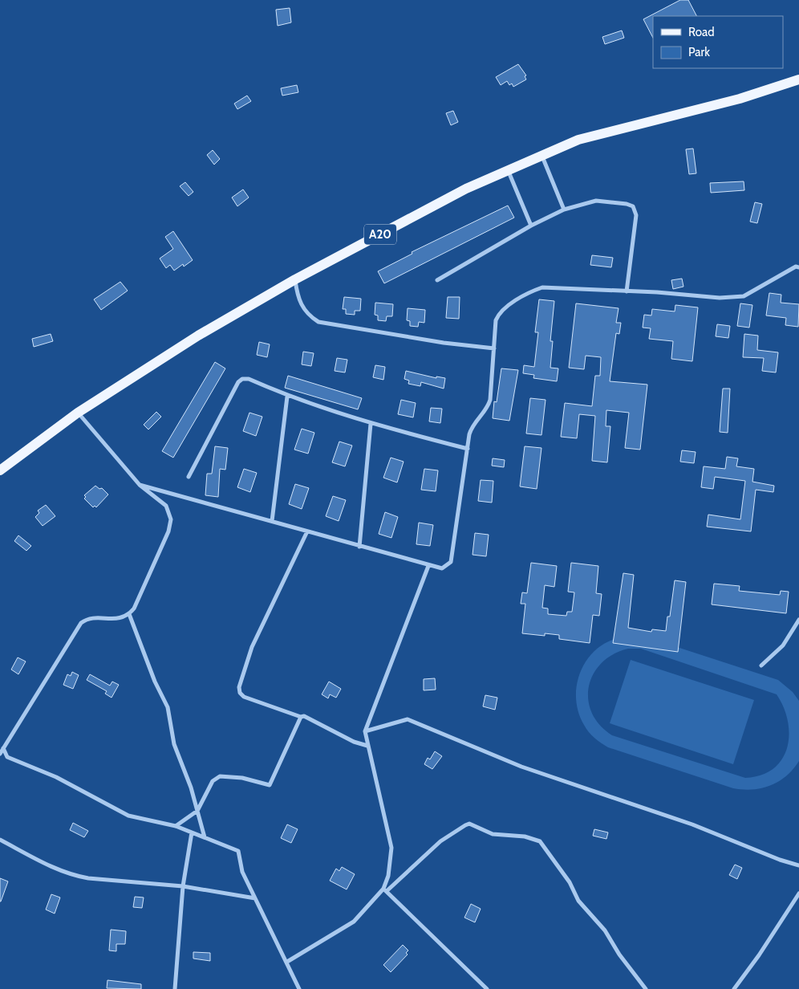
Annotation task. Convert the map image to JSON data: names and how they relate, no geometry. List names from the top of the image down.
{
  "streets": {
    "main road": ["A20"]
  },
  "legend": ["Road", "Park"]
}
